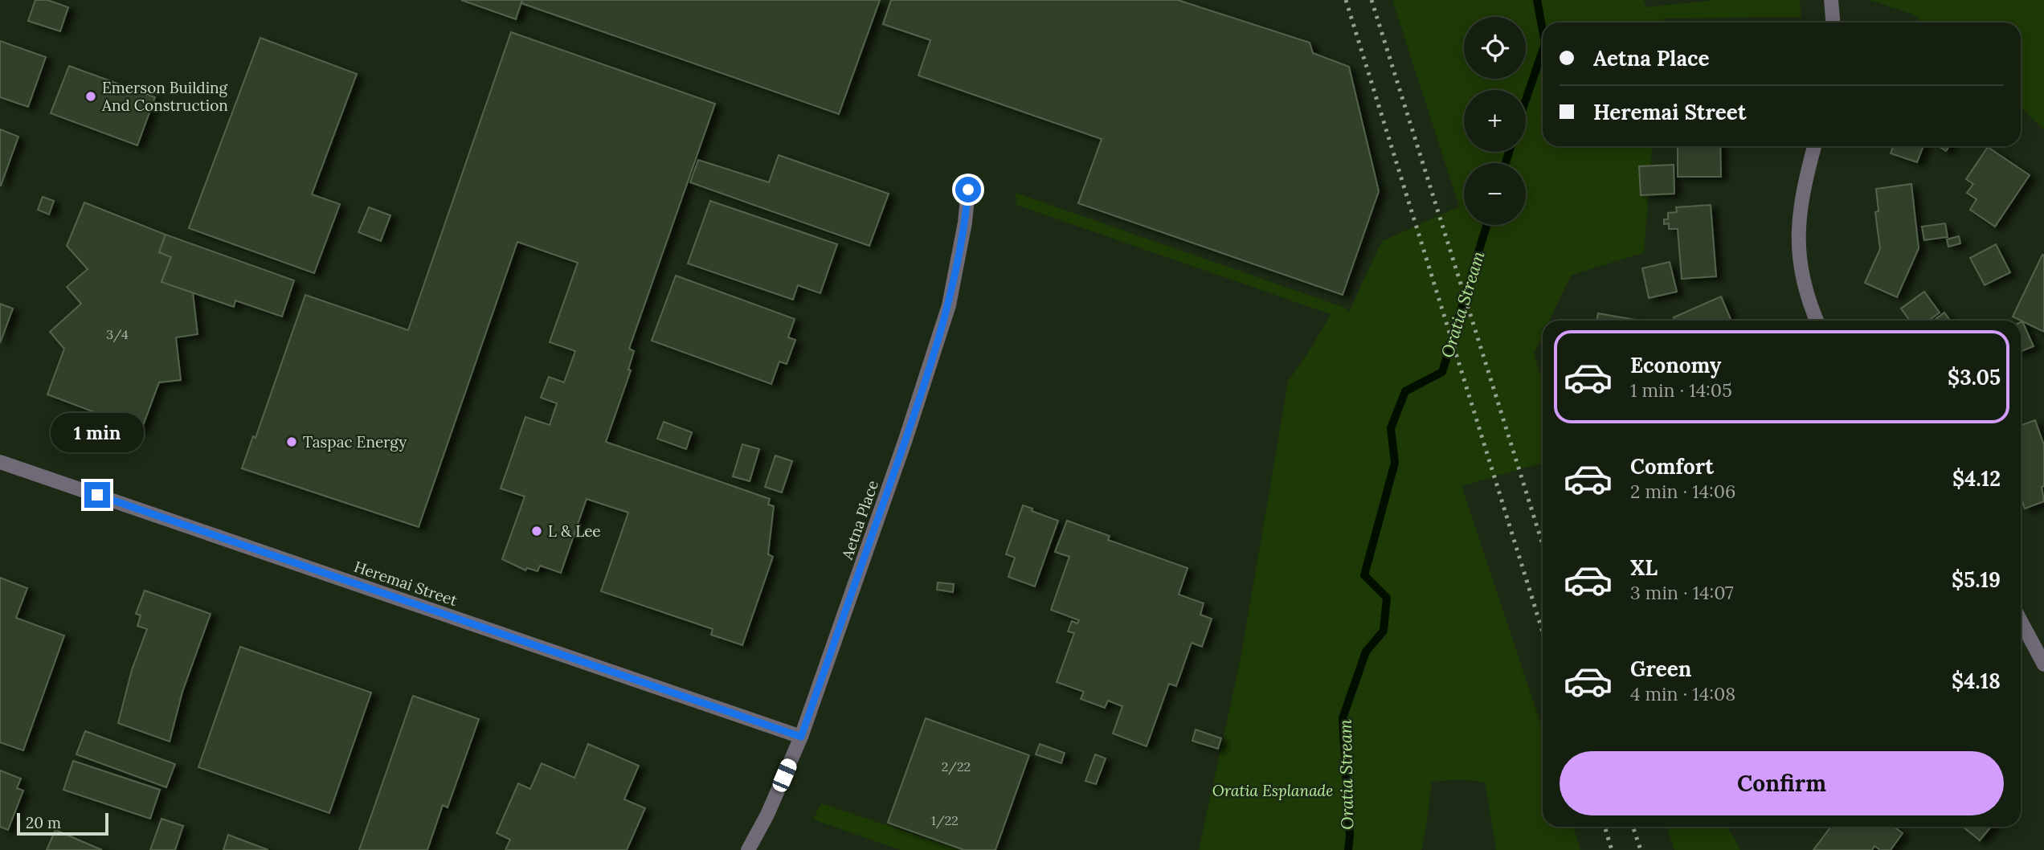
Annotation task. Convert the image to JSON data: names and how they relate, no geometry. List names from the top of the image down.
{
  "streets": {
    "street": ["Aetna Place", "Heremai Street"]
  },
  "crossings": [
    ["Aetna Place", "Heremai Street"]
  ],
  "water": ["Oratia Stream"],
  "parks": ["Oratia Esplanade"],
  "places": ["Emerson Building And Construction", "Taspac Energy", "L & Lee"],
  "house_numbers": ["3/4", "2/22", "1/22"],
  "scale_bar": "20 m",
  "page": {
    "map_buttons": ["+", "−"],
    "banner": ["Aetna Place", "Heremai Street"],
    "list": [
      {
        "name": "Economy",
        "note": "1 min · 14:05",
        "value": "$3.05"
      },
      {
        "name": "Comfort",
        "note": "2 min · 14:06",
        "value": "$4.12"
      },
      {
        "name": "XL",
        "note": "3 min · 14:07",
        "value": "$5.19"
      },
      {
        "name": "Green",
        "note": "4 min · 14:08",
        "value": "$4.18"
      }
    ],
    "bubble": "1 min",
    "buttons": "Confirm",
    "scale": "20 m"
  }
}
